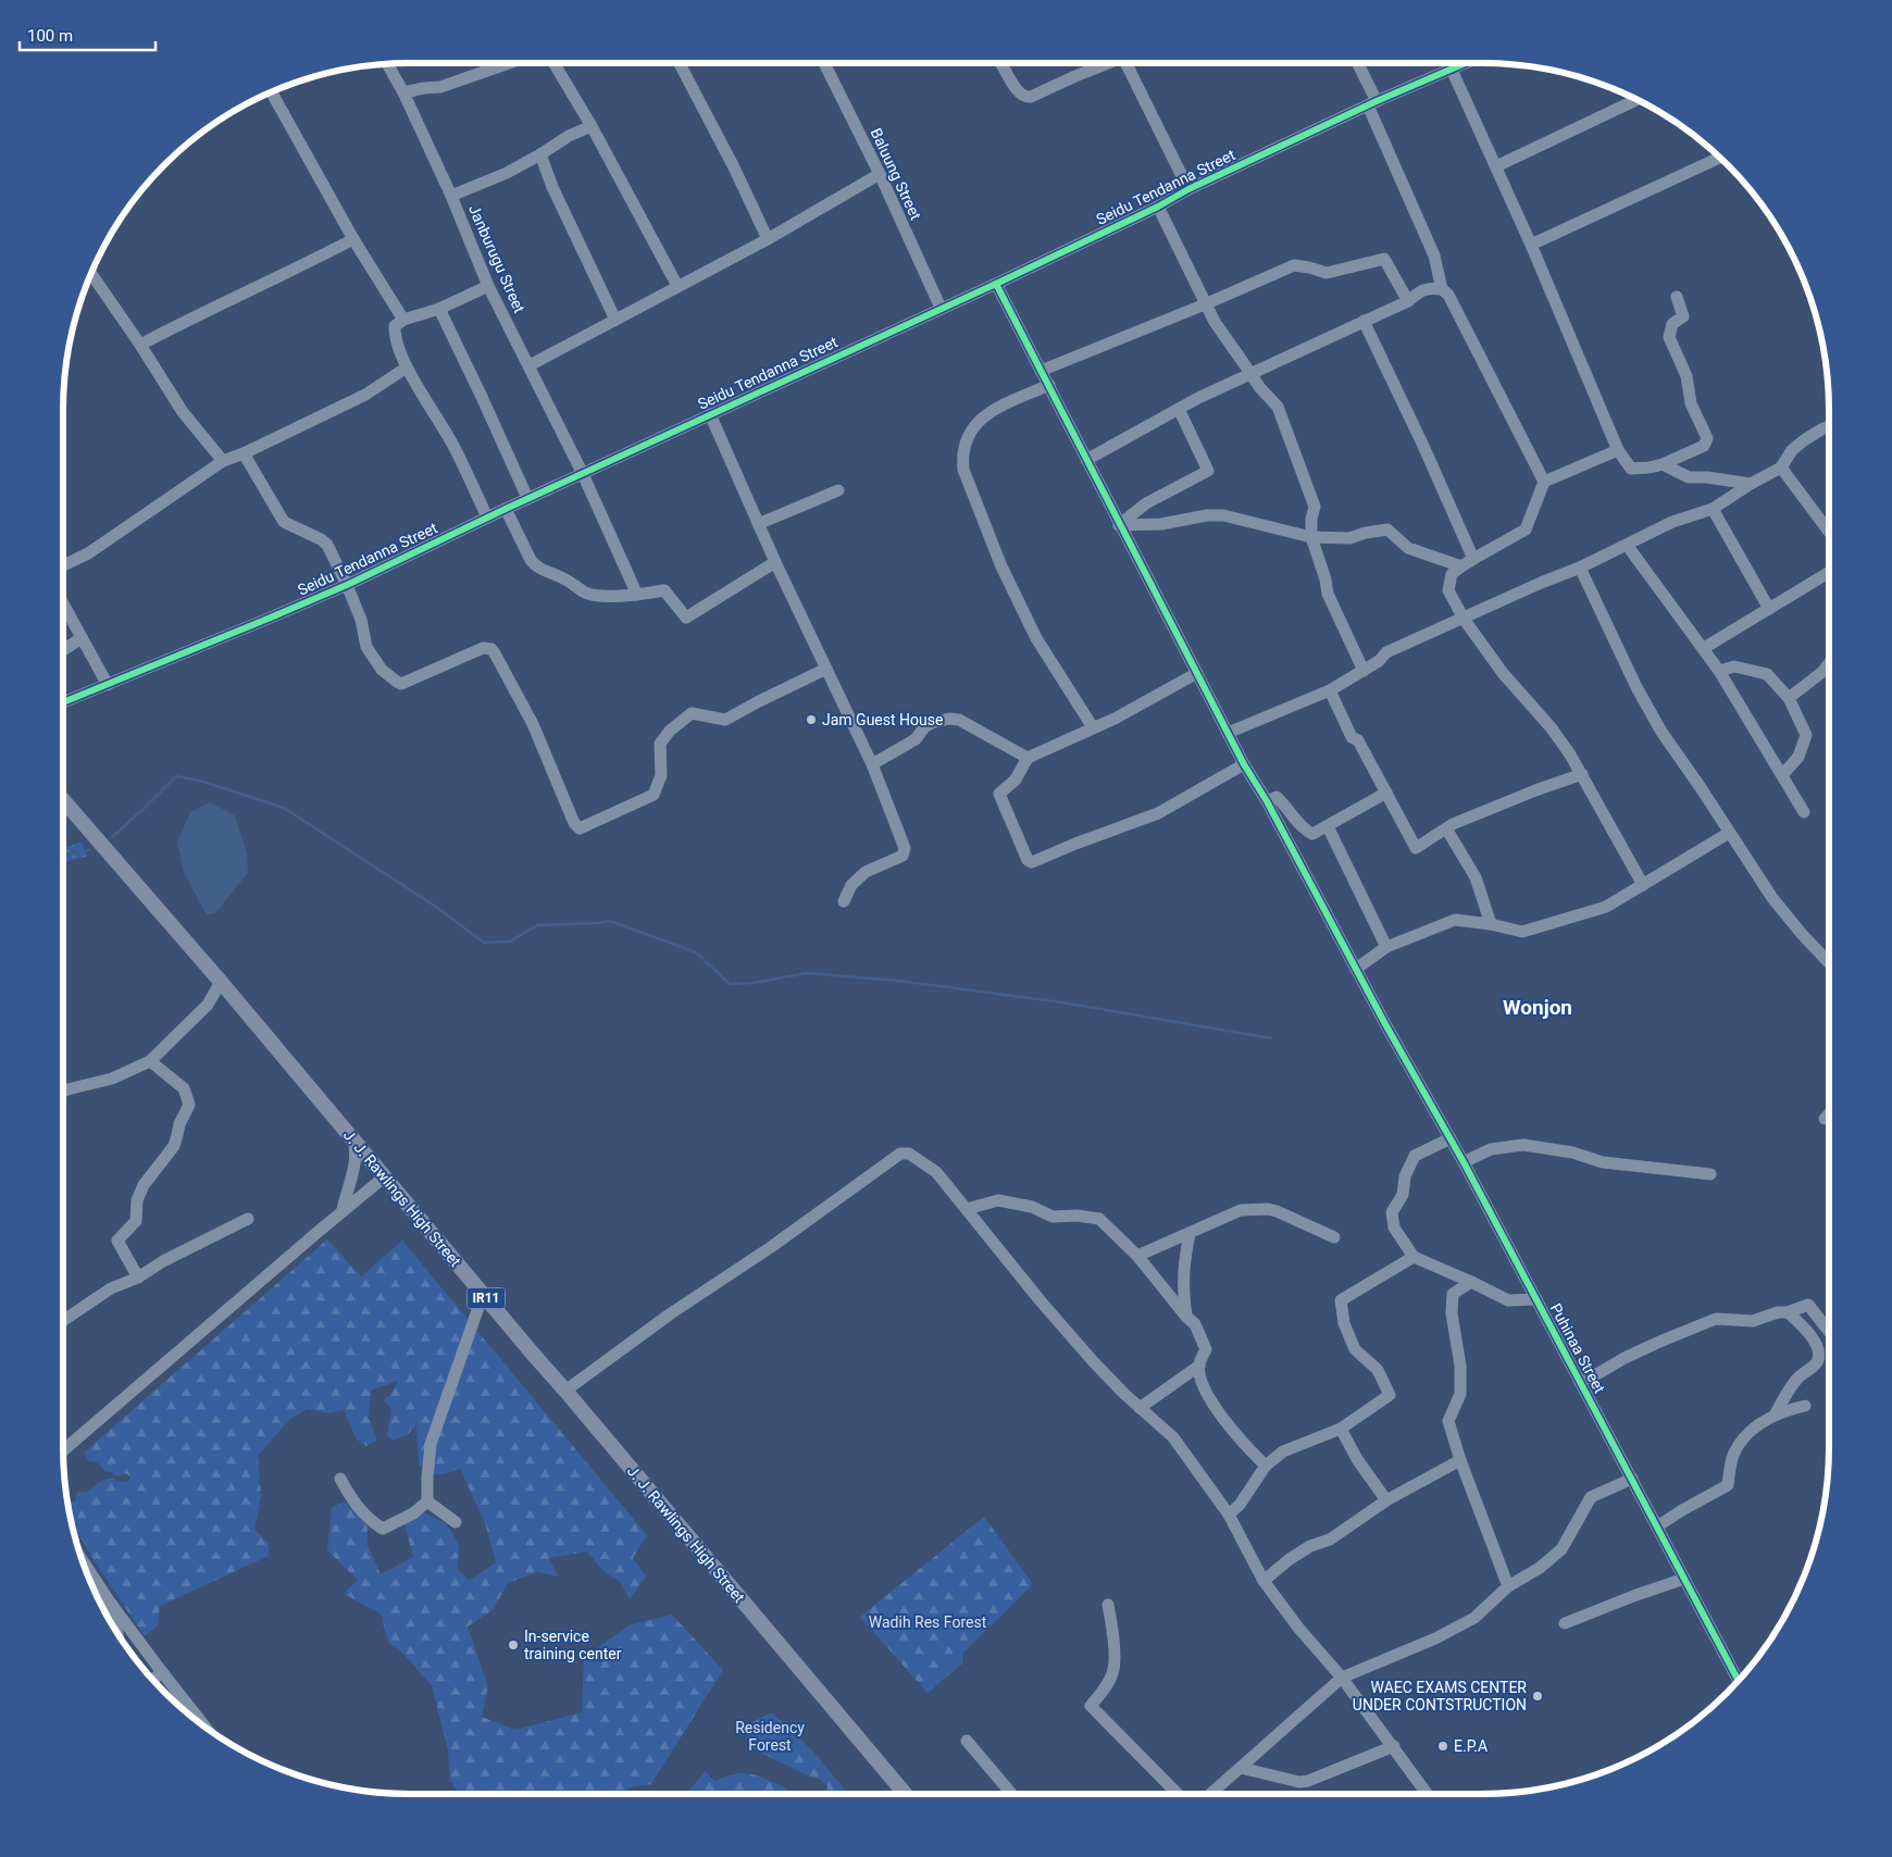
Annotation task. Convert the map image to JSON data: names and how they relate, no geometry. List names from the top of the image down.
{
  "streets": {
    "main road": ["J. J. Rawlings High Street", "IR11"],
    "street": [
      "Baluung Street",
      "Seidu Tendanna Street",
      "Janburugu Street",
      "Puhinaa Street"
    ]
  },
  "crossings": [
    ["Baluung Street", "Seidu Tendanna Street"],
    ["Seidu Tendanna Street", "Janburugu Street"],
    ["Seidu Tendanna Street", "Puhinaa Street"]
  ],
  "districts": ["Wonjon"],
  "parks": ["Wadih Res Forest", "Residency Forest"],
  "places": [
    "Jam Guest House",
    "In-service training center",
    "WAEC EXAMS CENTER UNDER CONTSTRUCTION",
    "E.P.A"
  ],
  "scale_bar": "100 m"
}
